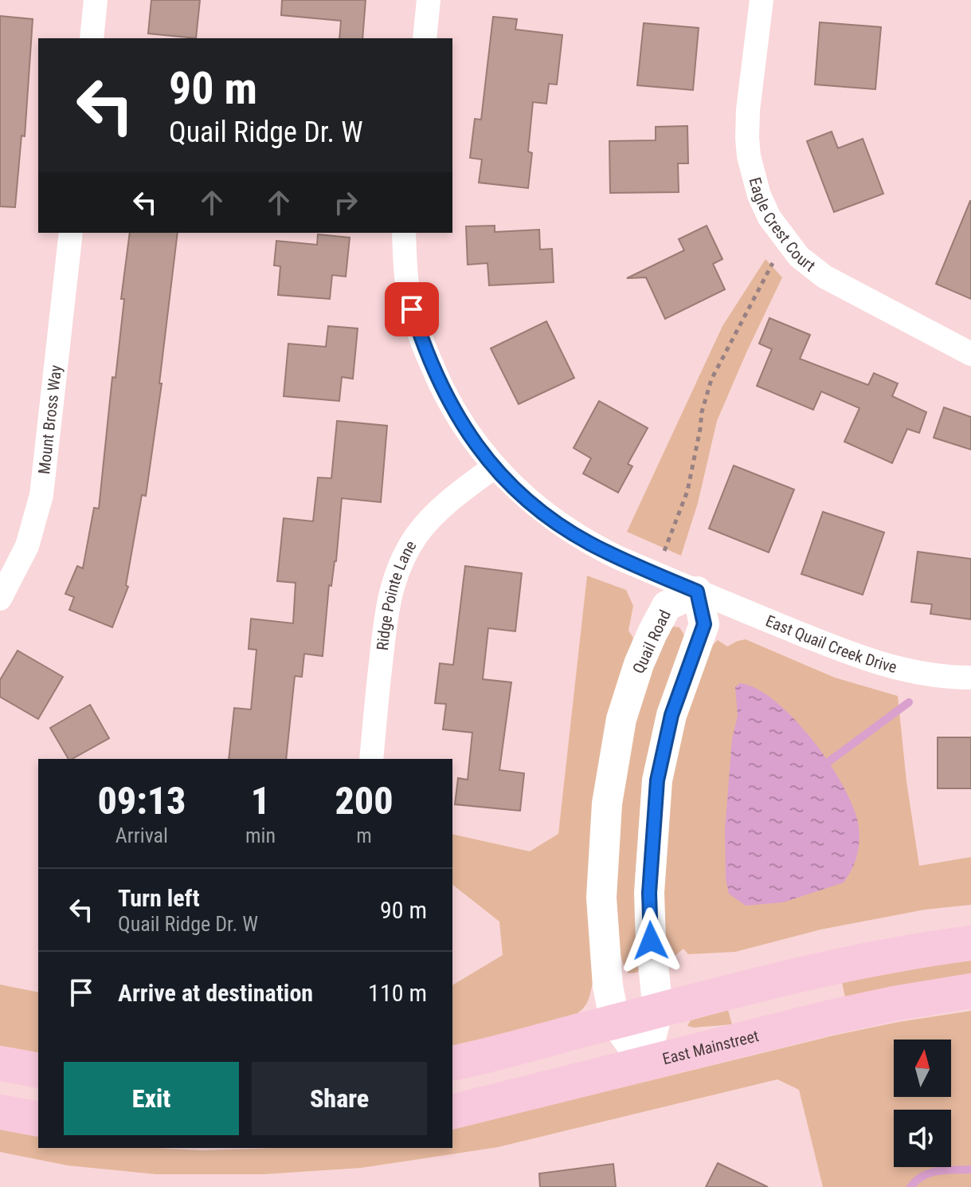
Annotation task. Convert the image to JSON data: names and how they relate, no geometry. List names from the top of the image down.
{
  "streets": {
    "main road": ["East Mainstreet"],
    "street": [
      "Eagle Crest Court",
      "Mount Bross Way",
      "Ridge Pointe Lane",
      "Quail Road",
      "East Quail Creek Drive"
    ]
  },
  "crossings": [
    ["Ridge Pointe Lane", "East Quail Creek Drive"],
    ["Quail Road", "East Quail Creek Drive"],
    ["Quail Road", "East Mainstreet"]
  ],
  "north": "top",
  "page": {
    "turn": ["90 m", "Quail Ridge Dr. W"],
    "eta": [
      "09:13",
      "Arrival",
      "1",
      "min",
      "200",
      "m"
    ],
    "list": [
      {
        "name": "Turn left",
        "note": "Quail Ridge Dr. W",
        "value": "90 m"
      },
      {
        "name": "Arrive at destination",
        "value": "110 m"
      }
    ],
    "buttons": ["Exit", "Share"]
  }
}
